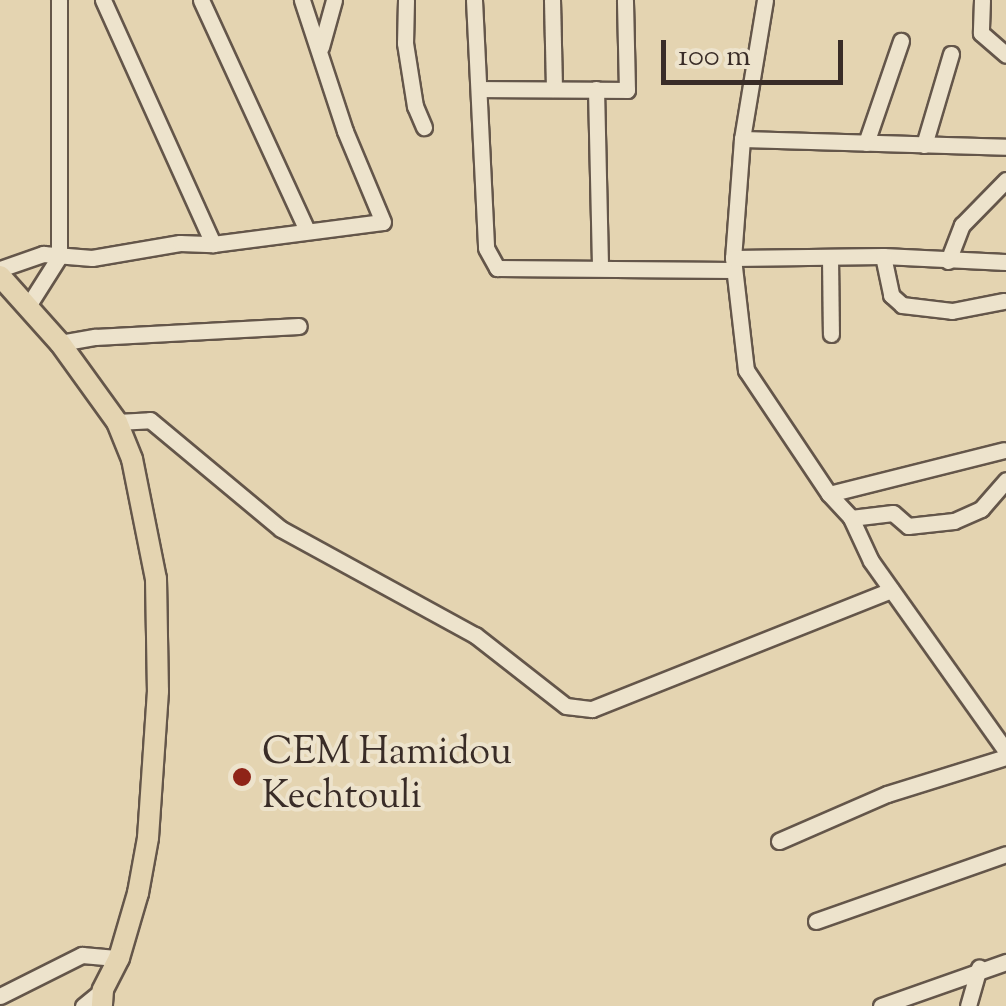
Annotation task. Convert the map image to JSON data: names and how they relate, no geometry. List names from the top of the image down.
{
  "places": ["CEM Hamidou Kechtouli"],
  "scale_bar": "100 m"
}
